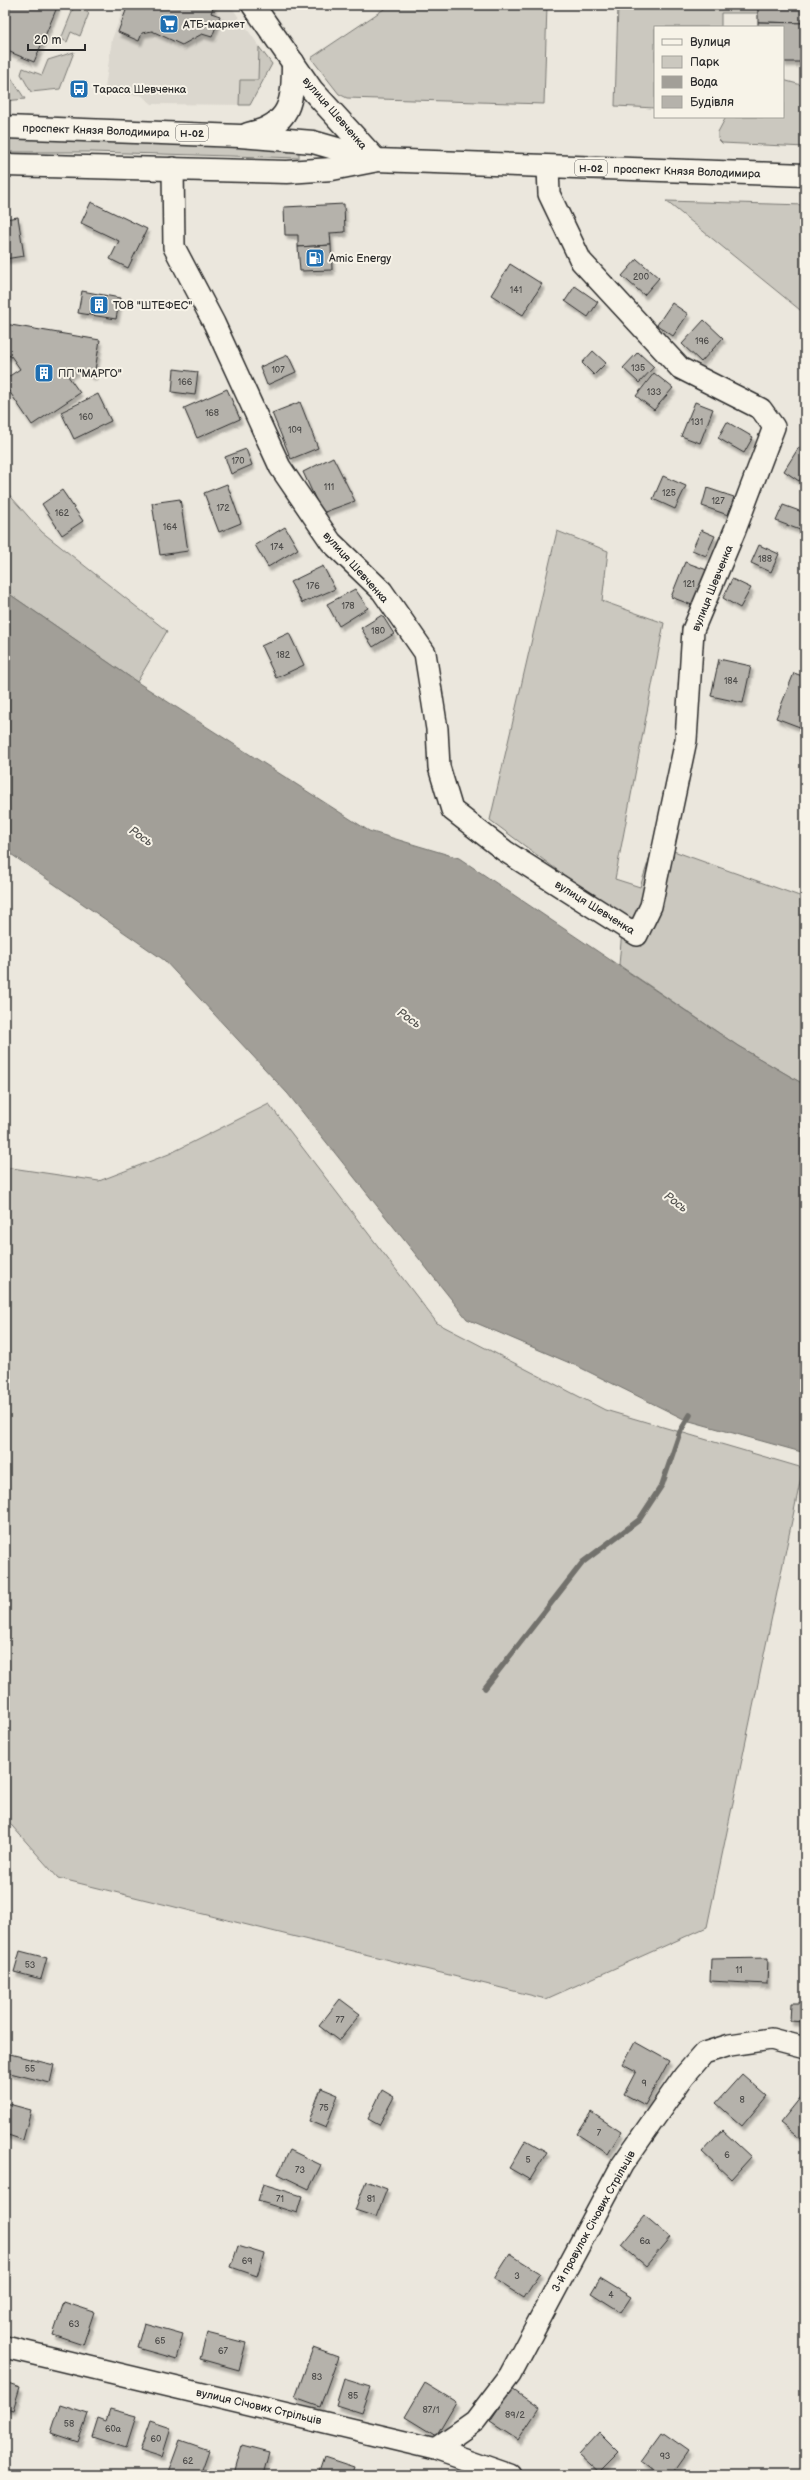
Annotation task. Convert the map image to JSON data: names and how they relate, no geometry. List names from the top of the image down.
{
  "streets": {
    "main road": ["вулиця Шевченка", "проспект Князя Володимира", "Н-02"],
    "street": ["3-й провулок Січових Стрільців", "вулиця Січових Стрільців"]
  },
  "crossings": [
    ["вулиця Шевченка", "проспект Князя Володимира"],
    ["3-й провулок Січових Стрільців", "вулиця Січових Стрільців"]
  ],
  "water": ["Рось"],
  "places": {
    "supermarket": ["АТБ-маркет"],
    "bus stop": ["Тараса Шевченка"],
    "fuel station": ["Amic Energy"],
    "building": ["ТОВ \"ШТЕФЕС\"", "ПП \"МАРГО\""]
  },
  "house_numbers": [
    "200",
    "141",
    "196",
    "135",
    "107",
    "166",
    "133",
    "168",
    "160",
    "131",
    "109",
    "170",
    "111",
    "125",
    "127",
    "172",
    "162",
    "164",
    "174",
    "188",
    "121",
    "176",
    "178",
    "180",
    "182",
    "184",
    "53",
    "11",
    "77",
    "55",
    "9",
    "8",
    "75",
    "7",
    "6",
    "5",
    "73",
    "71",
    "81",
    "6а",
    "69",
    "3",
    "4",
    "63",
    "65",
    "67",
    "83",
    "85",
    "87/1",
    "89/2",
    "58",
    "60а",
    "60",
    "93",
    "62"
  ],
  "legend": [
    "Вулиця",
    "Парк",
    "Вода",
    "Будівля"
  ],
  "scale_bar": "20 m"
}
